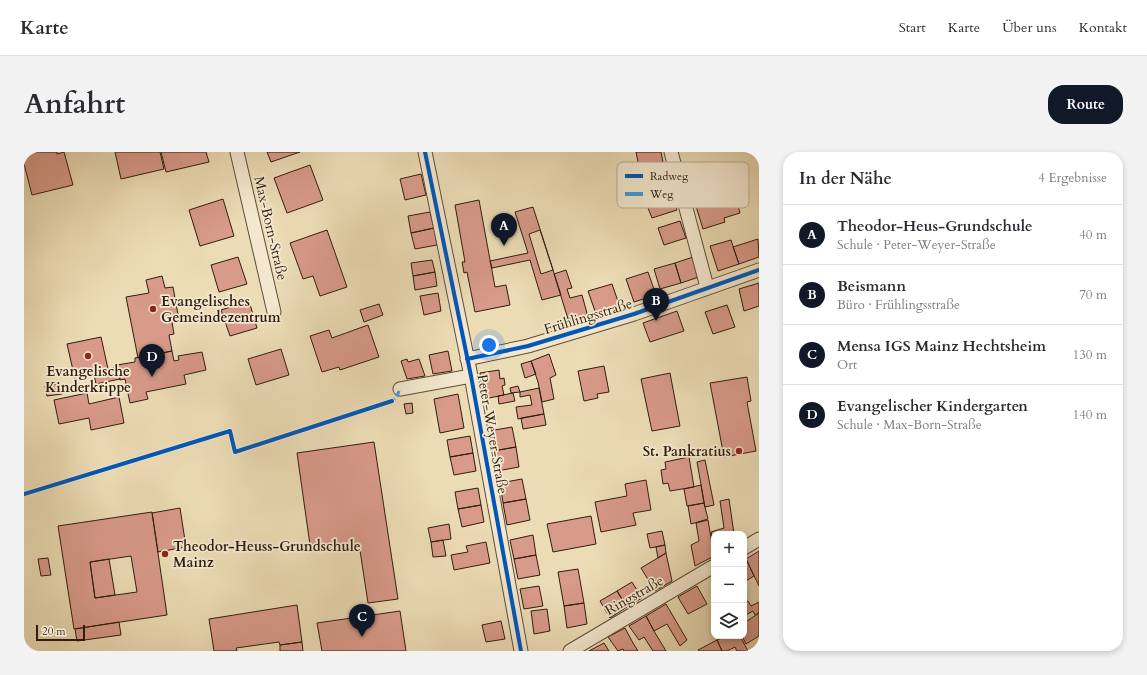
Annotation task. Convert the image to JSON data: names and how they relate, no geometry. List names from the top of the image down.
{
  "streets": {
    "street": [
      "Max-Born-Straße",
      "Frühlingsstraße",
      "Peter-Weyer-Straße",
      "Ringstraße"
    ]
  },
  "crossings": [
    ["Frühlingsstraße", "Peter-Weyer-Straße"]
  ],
  "places": [
    "Evangelisches Gemeindezentrum",
    "Evangelische Kinderkrippe",
    "St. Pankratius",
    "Theodor-Heuss-Grundschule Mainz"
  ],
  "legend": ["Radweg", "Weg"],
  "scale_bar": "20 m",
  "page": {
    "header": "Karte",
    "nav": [
      "Start",
      "Karte",
      "Über uns",
      "Kontakt"
    ],
    "title": "Anfahrt",
    "buttons": "Route",
    "heading": ["In der Nähe", "4 Ergebnisse"],
    "list": [
      {
        "mark": "A",
        "name": "Theodor-Heus-Grundschule",
        "note": "Schule · Peter-Weyer-Straße",
        "value": "40 m"
      },
      {
        "mark": "B",
        "name": "Beismann",
        "note": "Büro · Frühlingsstraße",
        "value": "70 m"
      },
      {
        "mark": "C",
        "name": "Mensa IGS Mainz Hechtsheim",
        "note": "Ort",
        "value": "130 m"
      },
      {
        "mark": "D",
        "name": "Evangelischer Kindergarten",
        "note": "Schule · Max-Born-Straße",
        "value": "140 m"
      }
    ],
    "pins": [
      "A",
      "B",
      "D",
      "C"
    ],
    "map_buttons": ["+", "−"],
    "scale": "20 m"
  }
}
